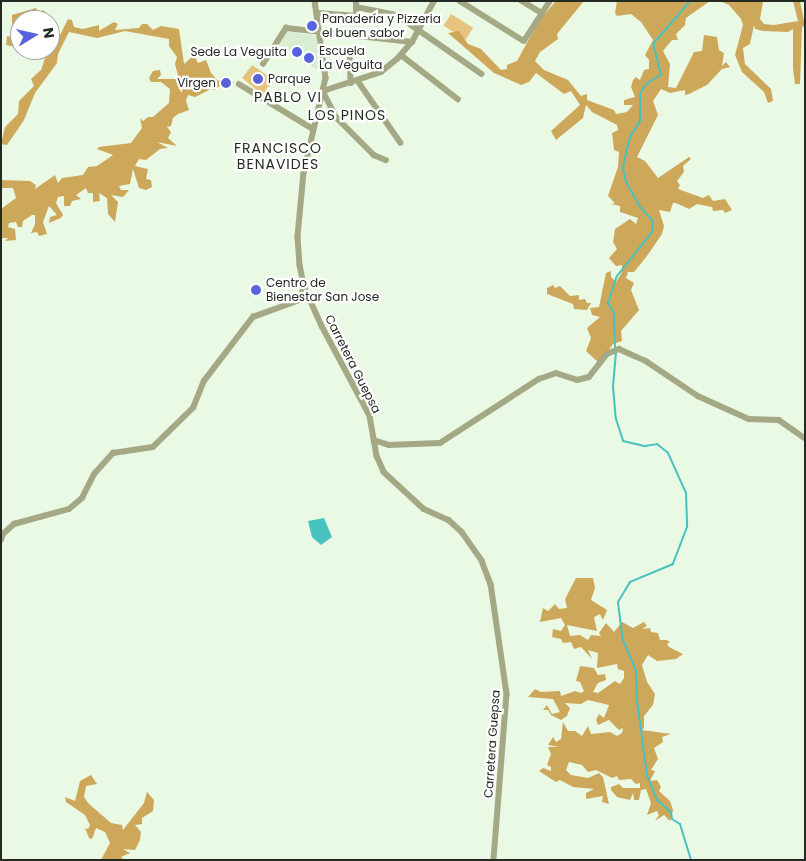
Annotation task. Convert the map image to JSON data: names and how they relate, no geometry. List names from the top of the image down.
{
  "streets": {
    "street": ["Carretera Guepsa"]
  },
  "districts": ["PABLO VI", "LOS PINOS", "FRANCISCO BENAVIDES"],
  "places": [
    "Panadería y Pizzeria el buen sabor",
    "Sede La Veguita",
    "Escuela La Veguita",
    "Parque",
    "Virgen",
    "Centro de Bienestar San Jose"
  ],
  "north": "right"
}
